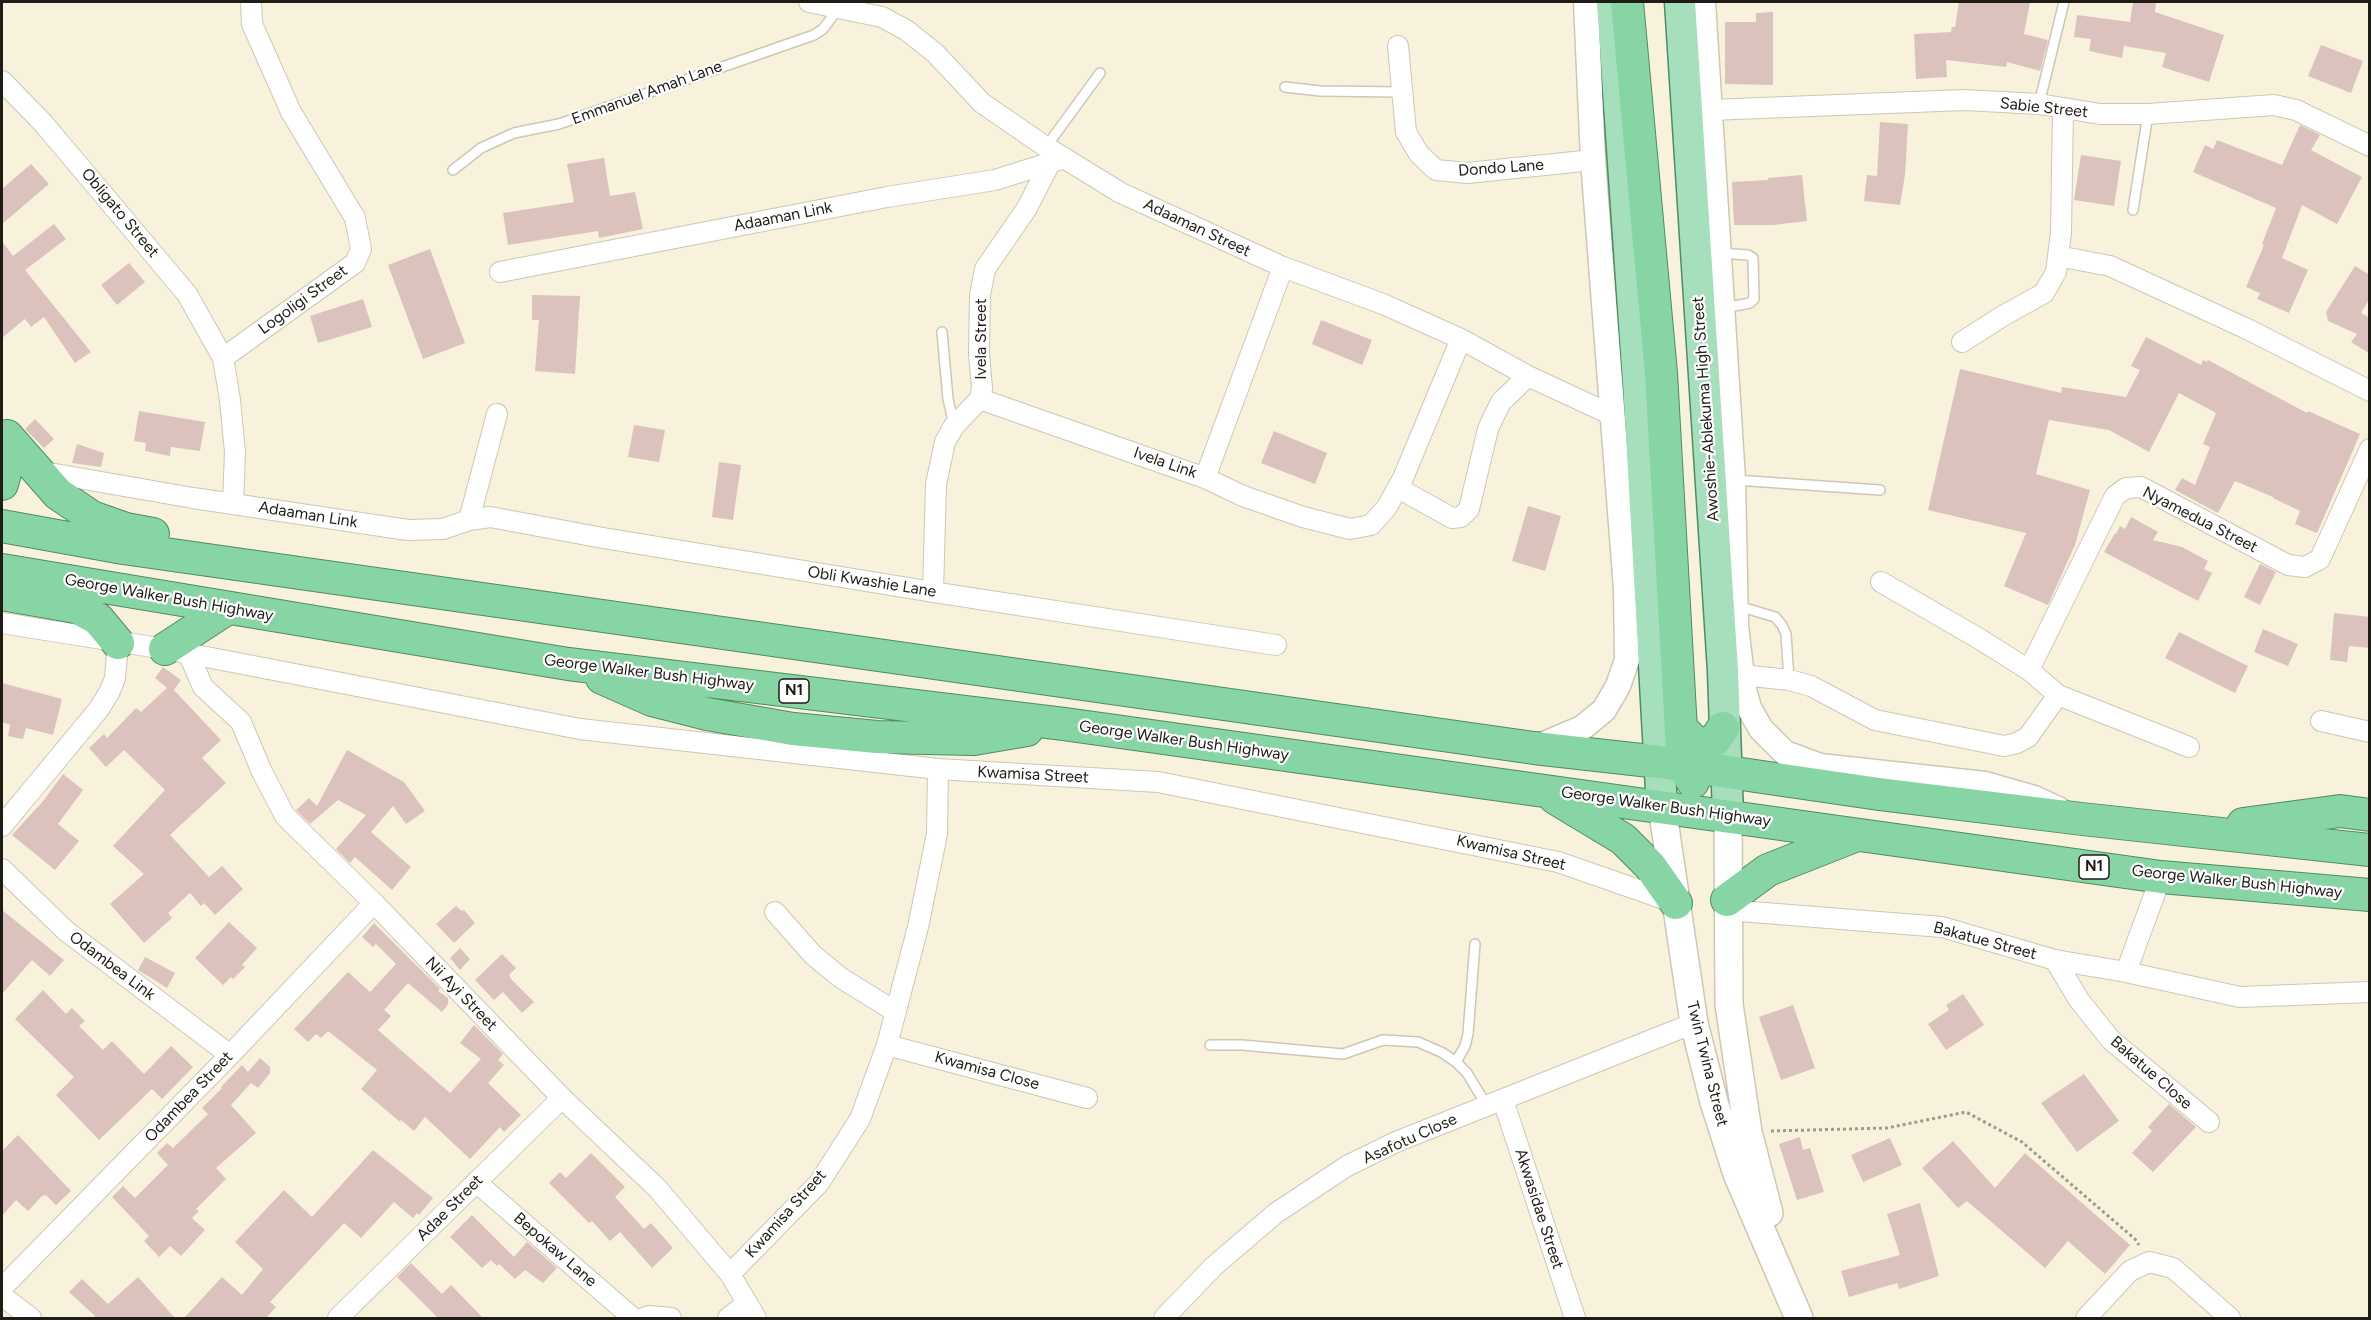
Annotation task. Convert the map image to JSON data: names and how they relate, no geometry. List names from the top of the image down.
{
  "streets": {
    "highway": ["George Walker Bush Highway", "N1"],
    "main road": ["Awoshie-Ablekuma High Street", "Twin Twina Street"],
    "street": [
      "Sabie Street",
      "Dondo Lane",
      "Obligato Street",
      "Adaaman Link",
      "Adaaman Street",
      "Logoligi Street",
      "Ivela Street",
      "Ivela Link",
      "Nyamedua Street",
      "Obli Kwashie Lane",
      "Kwamisa Street",
      "Bakatue Street",
      "Odambea Link",
      "Nii Ayi Street",
      "Kwamisa Close",
      "Bakatue Close",
      "Odambea Street",
      "Asafotu Close",
      "Adae Street",
      "Akwasidae Street",
      "Bepokaw Lane"
    ],
    "lane": ["Emmanuel Amah Lane"]
  },
  "crossings": [
    ["Emmanuel Amah Lane", "Adaaman Street"],
    ["Sabie Street", "Awoshie-Ablekuma High Street"],
    ["Obligato Street", "Logoligi Street"],
    ["Adaaman Link", "Adaaman Street"],
    ["Adaaman Link", "Ivela Street"],
    ["Adaaman Link", "Obli Kwashie Lane"],
    ["Adaaman Street", "Ivela Street"],
    ["Adaaman Street", "Ivela Link"],
    ["Ivela Street", "Ivela Link"],
    ["Ivela Street", "Obli Kwashie Lane"],
    ["Awoshie-Ablekuma High Street", "George Walker Bush Highway"],
    ["Awoshie-Ablekuma High Street", "Twin Twina Street"],
    ["George Walker Bush Highway", "Twin Twina Street"],
    ["Kwamisa Street", "Nii Ayi Street"],
    ["Kwamisa Street", "Twin Twina Street"],
    ["Kwamisa Street", "Kwamisa Close"],
    ["Bakatue Street", "Twin Twina Street"],
    ["Bakatue Street", "Bakatue Close"],
    ["Odambea Link", "Odambea Street"],
    ["Nii Ayi Street", "Odambea Street"],
    ["Nii Ayi Street", "Adae Street"],
    ["Twin Twina Street", "Asafotu Close"],
    ["Asafotu Close", "Akwasidae Street"],
    ["Adae Street", "Bepokaw Lane"]
  ]
}
